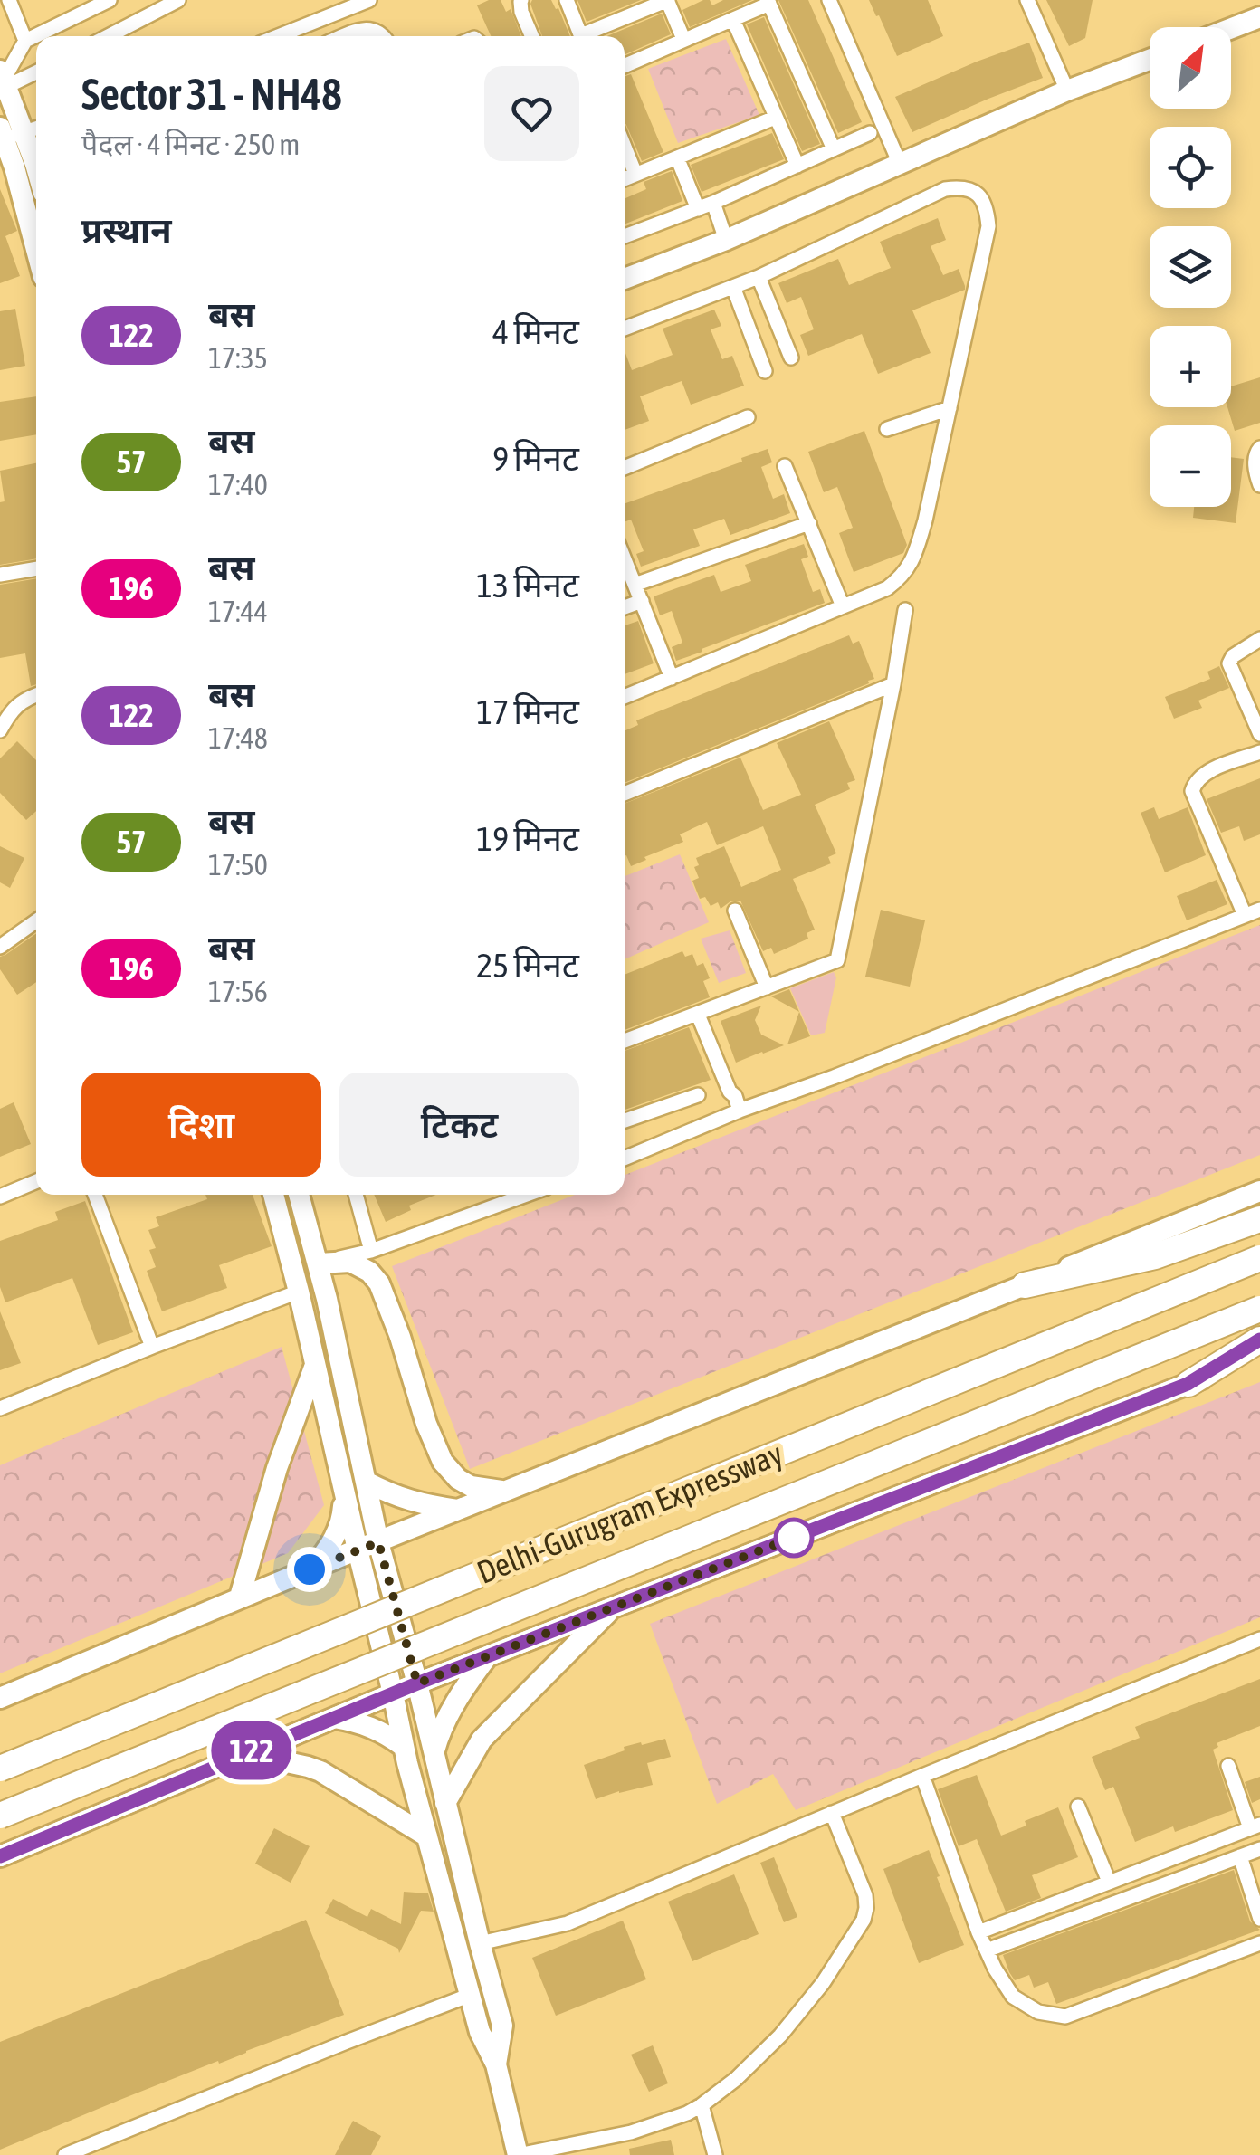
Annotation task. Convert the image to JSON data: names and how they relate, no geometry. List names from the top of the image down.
{
  "streets": {
    "highway": ["Delhi-Gurugram Expressway"]
  },
  "lines": ["bus line 122"],
  "north": "top right",
  "page": {
    "on_map": "122",
    "map_buttons": ["+", "−"],
    "heading": [
      ["Sector 31 - NH48", "पैदल · 4 मिनट · 250 m"],
      "प्रस्थान"
    ],
    "list": [
      {
        "mark": "122",
        "name": "बस",
        "note": "17:35",
        "value": "4 मिनट"
      },
      {
        "mark": "57",
        "name": "बस",
        "note": "17:40",
        "value": "9 मिनट"
      },
      {
        "mark": "196",
        "name": "बस",
        "note": "17:44",
        "value": "13 मिनट"
      },
      {
        "mark": "122",
        "name": "बस",
        "note": "17:48",
        "value": "17 मिनट"
      },
      {
        "mark": "57",
        "name": "बस",
        "note": "17:50",
        "value": "19 मिनट"
      },
      {
        "mark": "196",
        "name": "बस",
        "note": "17:56",
        "value": "25 मिनट"
      }
    ],
    "buttons": ["दिशा", "टिकट"]
  }
}
